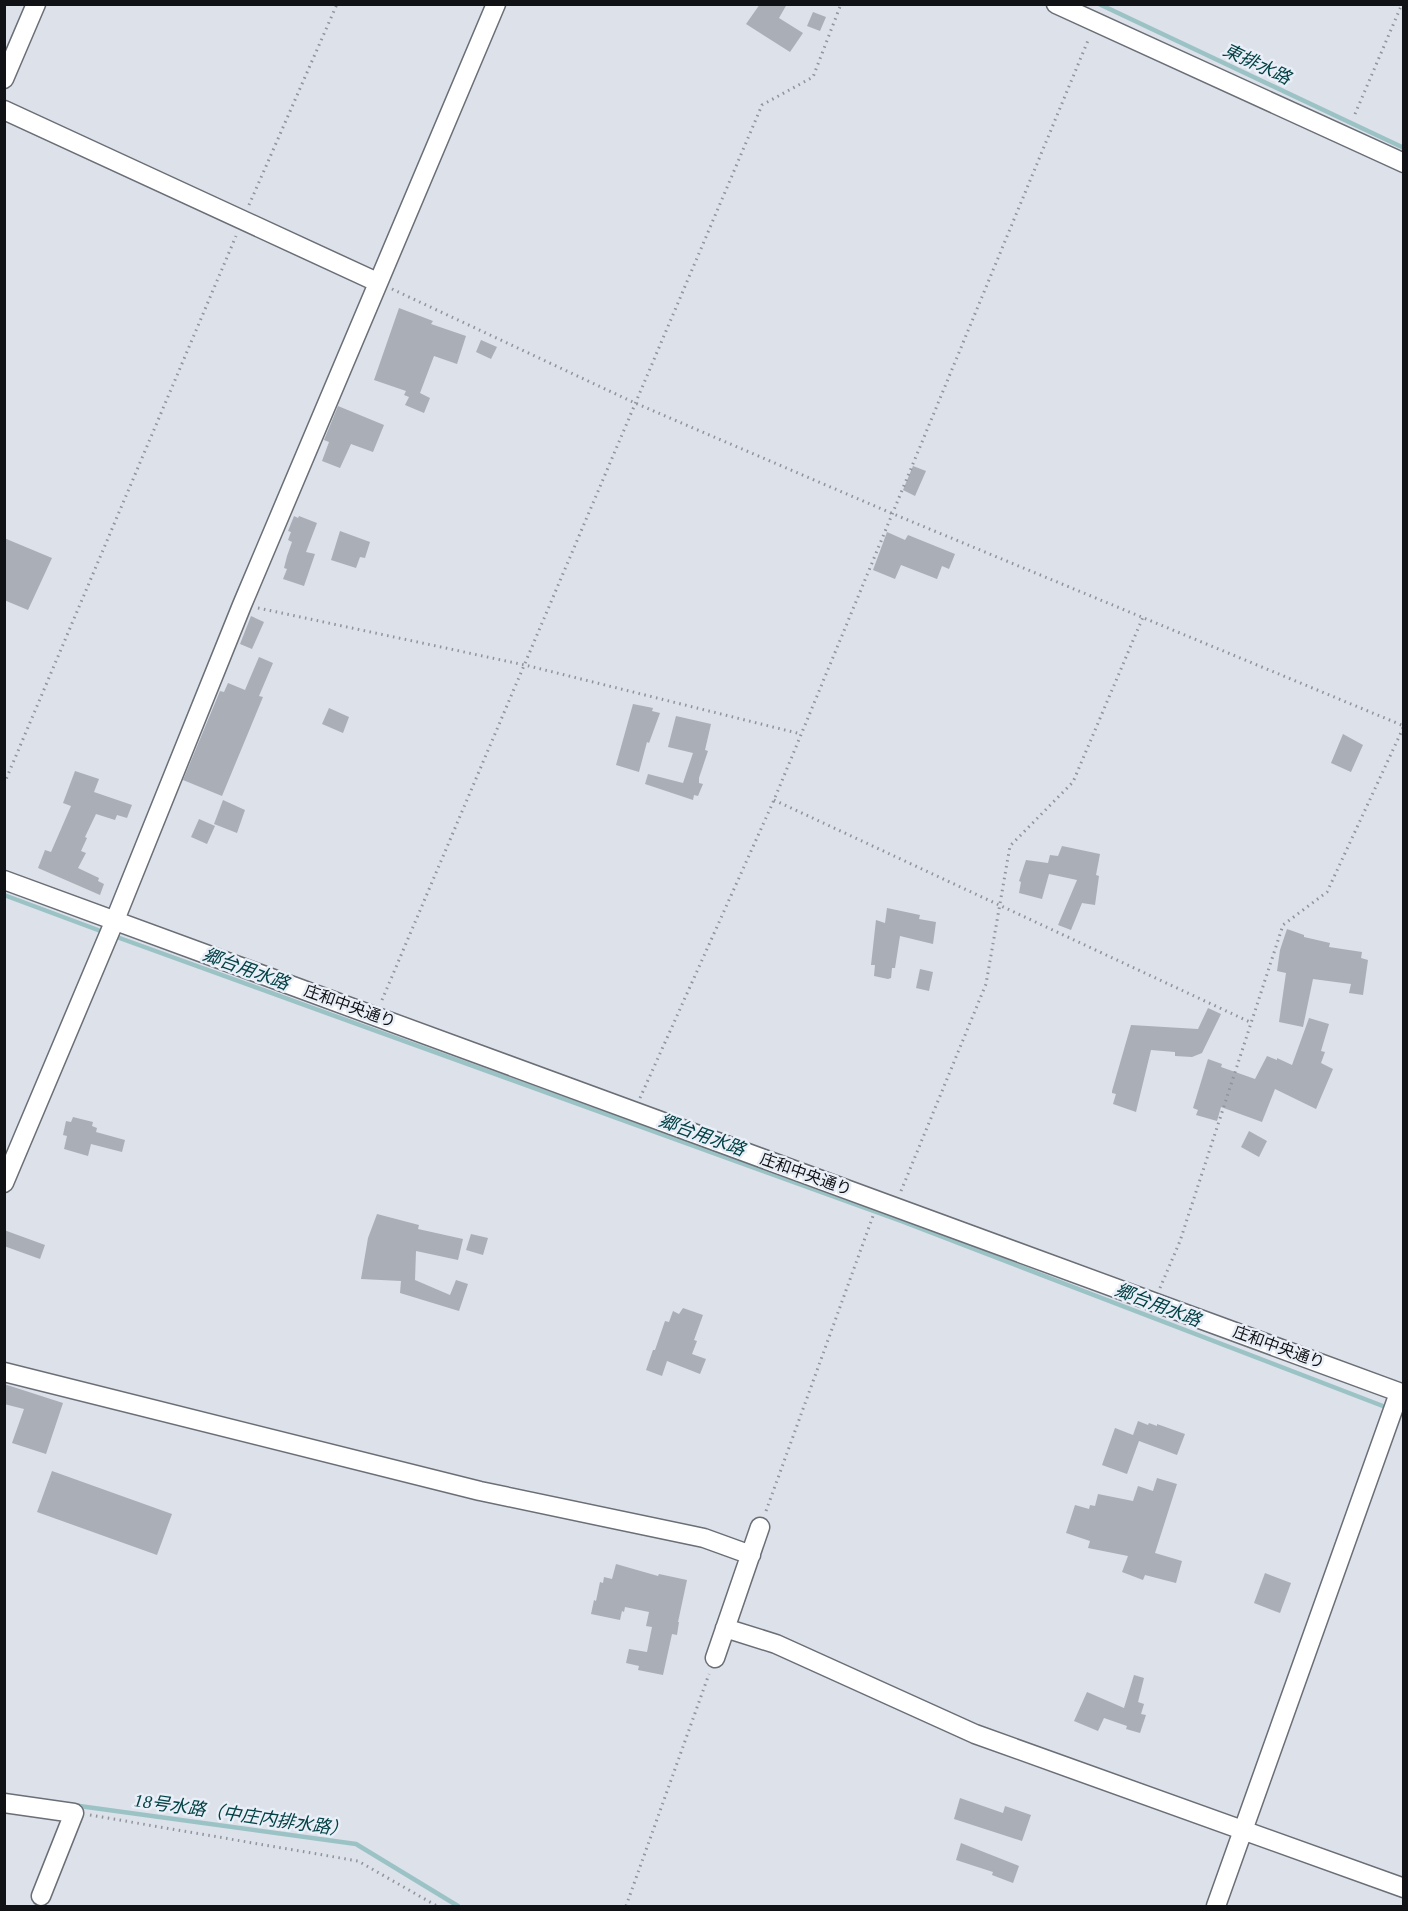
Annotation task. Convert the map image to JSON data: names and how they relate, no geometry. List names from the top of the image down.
{
  "streets": {
    "street": ["庄和中央通り"]
  },
  "water": ["東排水路", "郷台用水路", "18号水路（中庄内排水路）"]
}
